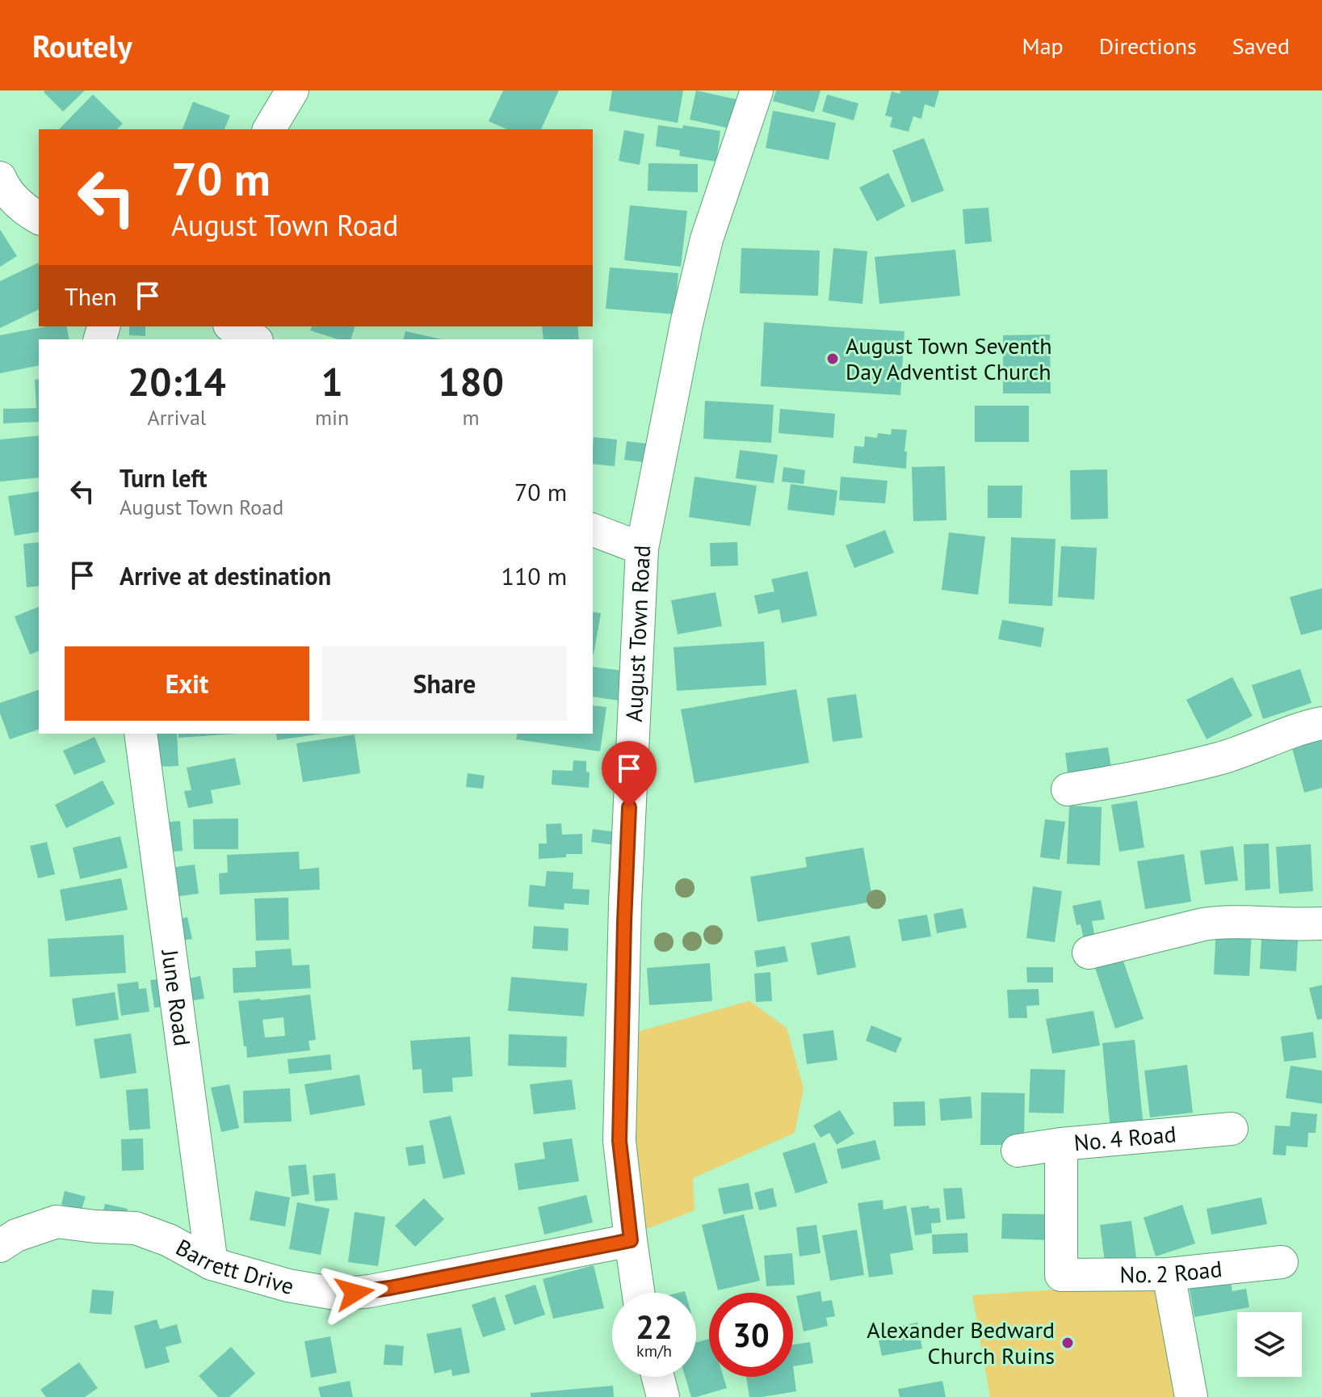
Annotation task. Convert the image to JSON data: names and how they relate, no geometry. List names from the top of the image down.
{
  "streets": {
    "street": [
      "August Town Road",
      "June Road",
      "No. 4 Road",
      "Barrett Drive",
      "No. 2 Road"
    ]
  },
  "crossings": [
    ["August Town Road", "Barrett Drive"],
    ["June Road", "Barrett Drive"],
    ["No. 4 Road", "No. 2 Road"]
  ],
  "places": ["August Town Seventh Day Adventist Church", "Alexander Bedward Church Ruins"],
  "page": {
    "header": "Routely",
    "nav": ["Map", "Directions", "Saved"],
    "turn": ["70 m", "August Town Road"],
    "then": "Then",
    "eta": [
      "20:14",
      "Arrival",
      "1",
      "min",
      "180",
      "m"
    ],
    "list": [
      {
        "name": "Turn left",
        "note": "August Town Road",
        "value": "70 m"
      },
      {
        "name": "Arrive at destination",
        "value": "110 m"
      }
    ],
    "buttons": ["Exit", "Share"],
    "speed": "22 km/h",
    "limit": "30"
  }
}
